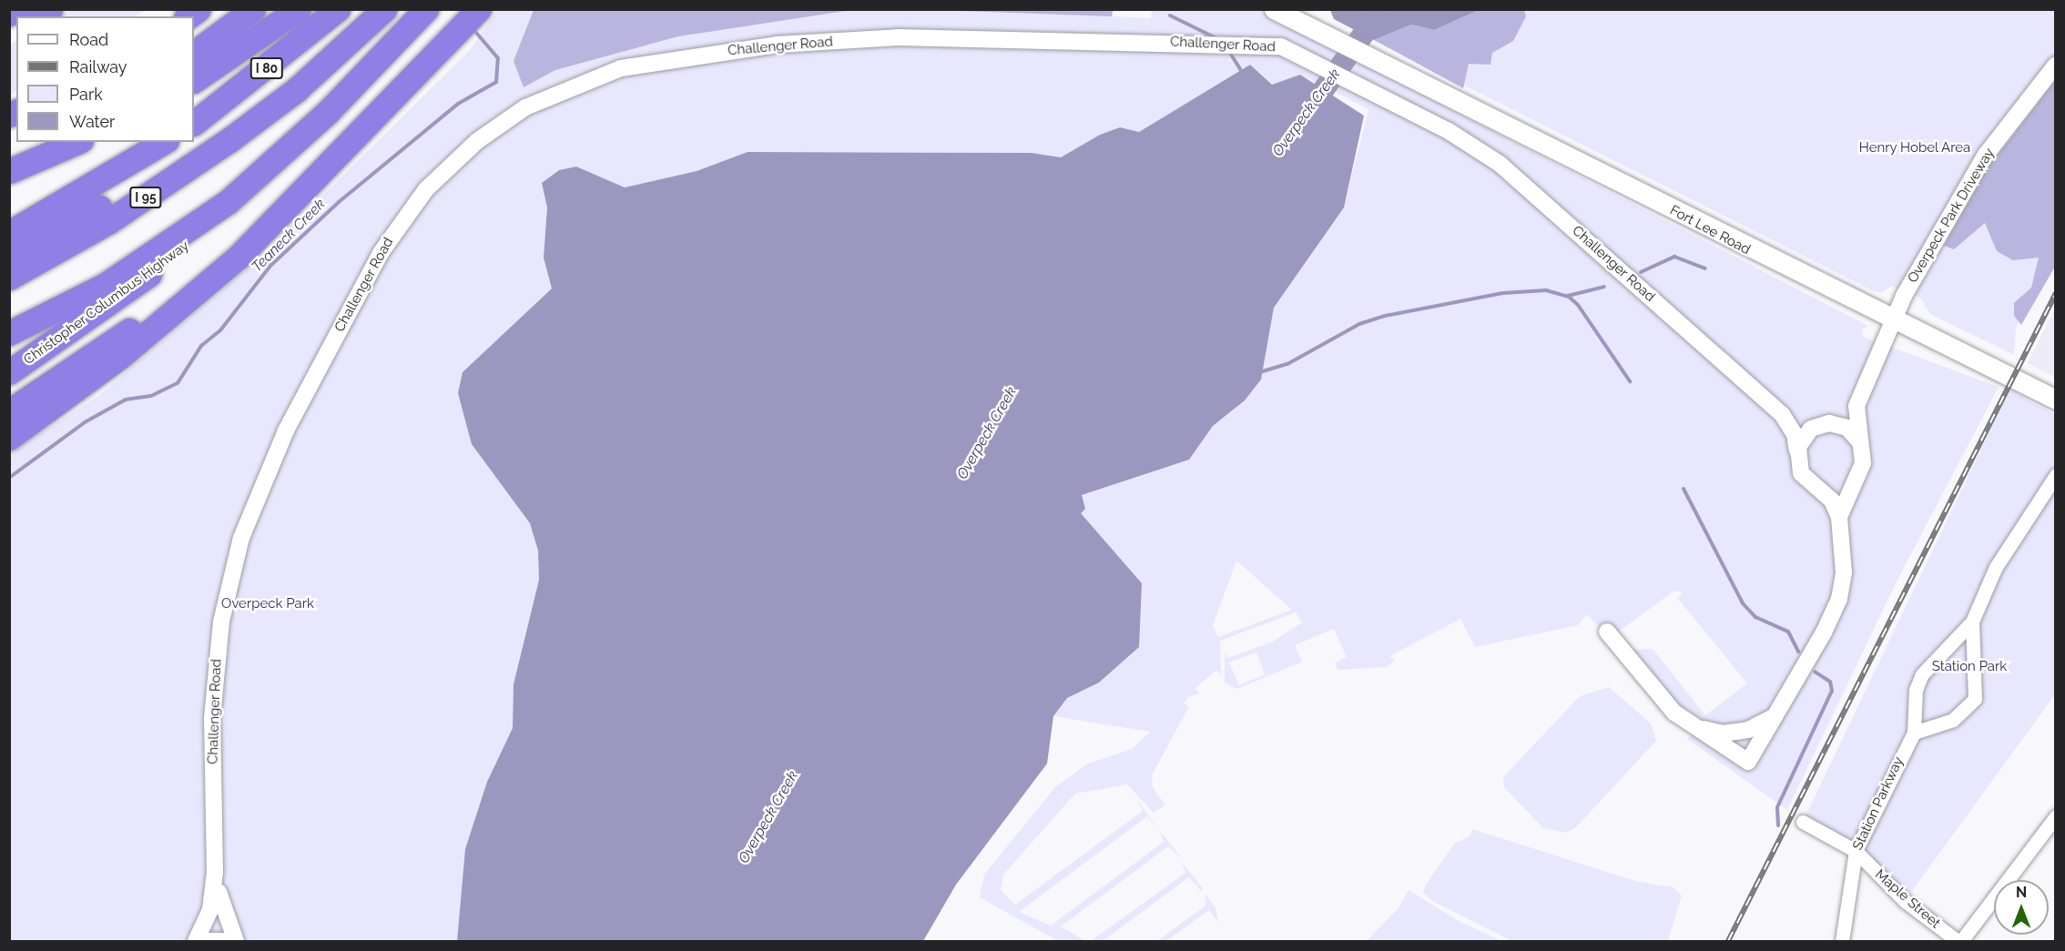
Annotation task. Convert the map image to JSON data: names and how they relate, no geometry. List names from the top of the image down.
{
  "streets": {
    "highway": ["I 80", "I 95", "Christopher Columbus Highway"],
    "main road": ["Fort Lee Road"],
    "street": [
      "Challenger Road",
      "Overpeck Park Driveway",
      "Station Parkway",
      "Maple Street"
    ]
  },
  "crossings": [
    ["Overpeck Park Driveway", "Fort Lee Road"],
    ["Station Parkway", "Maple Street"]
  ],
  "water": ["Overpeck Creek", "Teaneck Creek"],
  "parks": ["Henry Hobel Area", "Overpeck Park", "Station Park"],
  "legend": [
    "Road",
    "Railway",
    "Park",
    "Water"
  ],
  "north": "top"
}
